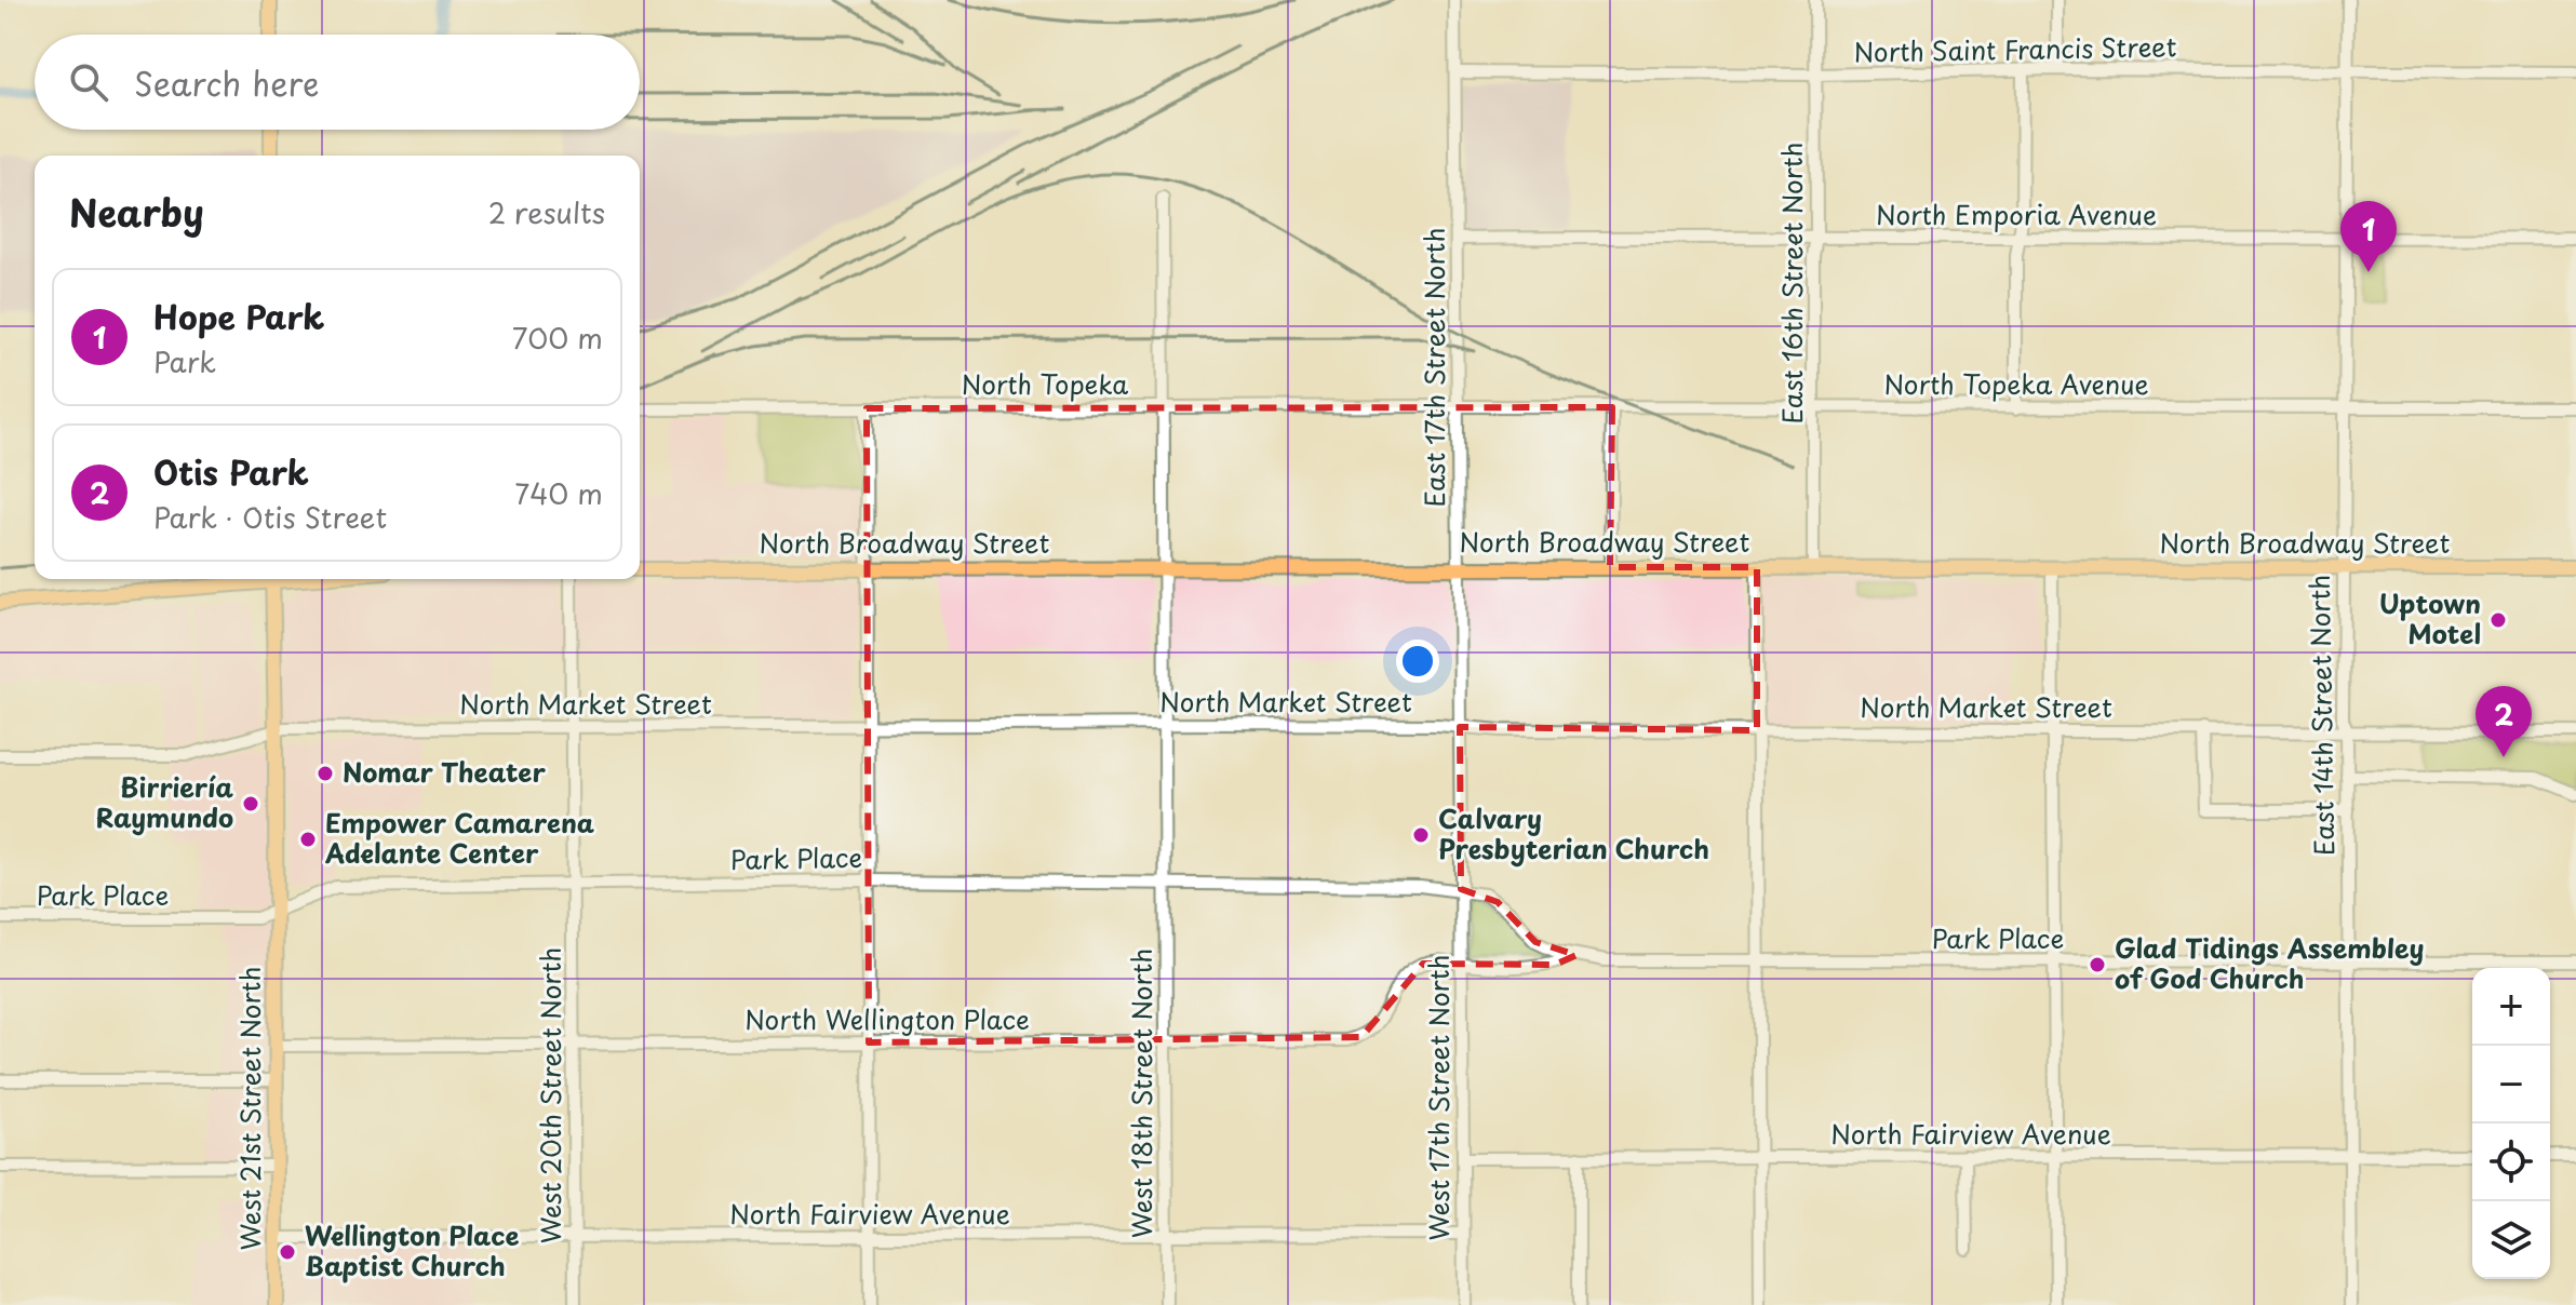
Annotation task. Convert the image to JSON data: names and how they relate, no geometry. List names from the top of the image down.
{
  "streets": {
    "main road": ["North Broadway Street", "West 21st Street North"],
    "street": [
      "North Saint Francis Street",
      "North Emporia Avenue",
      "East 16th Street North",
      "East 17th Street North",
      "North Topeka",
      "North Topeka Avenue",
      "North Market Street",
      "East 14th Street North",
      "Park Place",
      "North Wellington Place",
      "West 18th Street North",
      "West 20th Street North",
      "West 17th Street North",
      "North Fairview Avenue"
    ]
  },
  "crossings": [
    ["North Saint Francis Street", "East 16th Street North"],
    ["North Saint Francis Street", "East 17th Street North"],
    ["North Saint Francis Street", "East 14th Street North"],
    ["North Emporia Avenue", "East 16th Street North"],
    ["North Emporia Avenue", "East 17th Street North"],
    ["North Emporia Avenue", "East 14th Street North"],
    ["East 16th Street North", "North Topeka Avenue"],
    ["East 16th Street North", "North Broadway Street"],
    ["East 17th Street North", "North Topeka"],
    ["East 17th Street North", "North Topeka Avenue"],
    ["East 17th Street North", "North Broadway Street"],
    ["East 17th Street North", "North Market Street"],
    ["East 17th Street North", "Park Place"],
    ["East 17th Street North", "West 17th Street North"],
    ["North Topeka", "North Topeka Avenue"],
    ["North Topeka", "West 18th Street North"],
    ["North Topeka Avenue", "East 14th Street North"],
    ["North Broadway Street", "East 14th Street North"],
    ["North Broadway Street", "West 18th Street North"],
    ["North Market Street", "East 14th Street North"],
    ["North Market Street", "West 18th Street North"],
    ["North Market Street", "West 20th Street North"],
    ["North Market Street", "West 21st Street North"],
    ["East 14th Street North", "Park Place"],
    ["East 14th Street North", "North Fairview Avenue"],
    ["Park Place", "North Wellington Place"],
    ["Park Place", "West 18th Street North"],
    ["Park Place", "West 20th Street North"],
    ["Park Place", "West 17th Street North"],
    ["Park Place", "West 21st Street North"],
    ["North Wellington Place", "West 18th Street North"],
    ["North Wellington Place", "West 20th Street North"],
    ["North Wellington Place", "West 17th Street North"],
    ["North Wellington Place", "West 21st Street North"],
    ["West 18th Street North", "North Fairview Avenue"],
    ["West 20th Street North", "North Fairview Avenue"],
    ["West 17th Street North", "North Fairview Avenue"],
    ["West 21st Street North", "North Fairview Avenue"]
  ],
  "places": [
    "Uptown Motel",
    "Nomar Theater",
    "Birriería Raymundo",
    "Calvary Presbyterian Church",
    "Empower Camarena Adelante Center",
    "Glad Tidings Assembley of God Church",
    "Wellington Place Baptist Church"
  ],
  "page": {
    "search": "Search here",
    "heading": ["Nearby", "2 results"],
    "pins": ["1", "2"],
    "list": [
      {
        "mark": "1",
        "name": "Hope Park",
        "note": "Park",
        "value": "700 m"
      },
      {
        "mark": "2",
        "name": "Otis Park",
        "note": "Park · Otis Street",
        "value": "740 m"
      }
    ],
    "map_buttons": ["+", "−"]
  }
}
